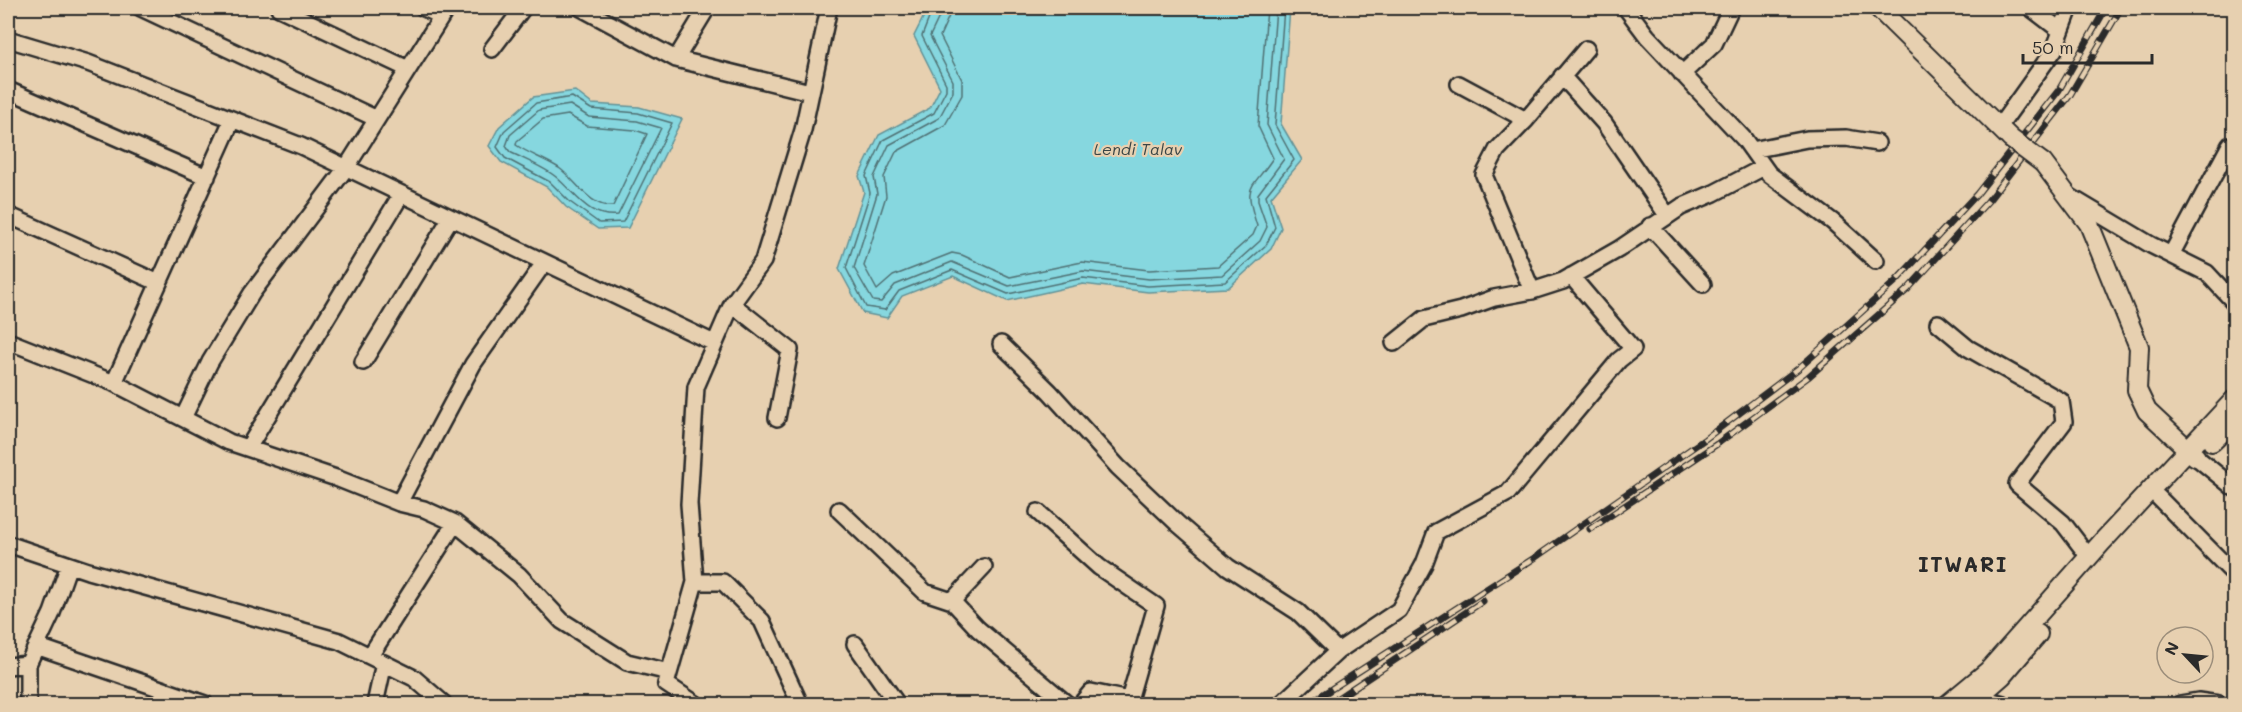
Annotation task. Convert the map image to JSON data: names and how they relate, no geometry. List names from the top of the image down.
{
  "districts": ["ITWARI"],
  "water": ["Lendi Talav"],
  "scale_bar": "50 m",
  "north": "top left"
}
